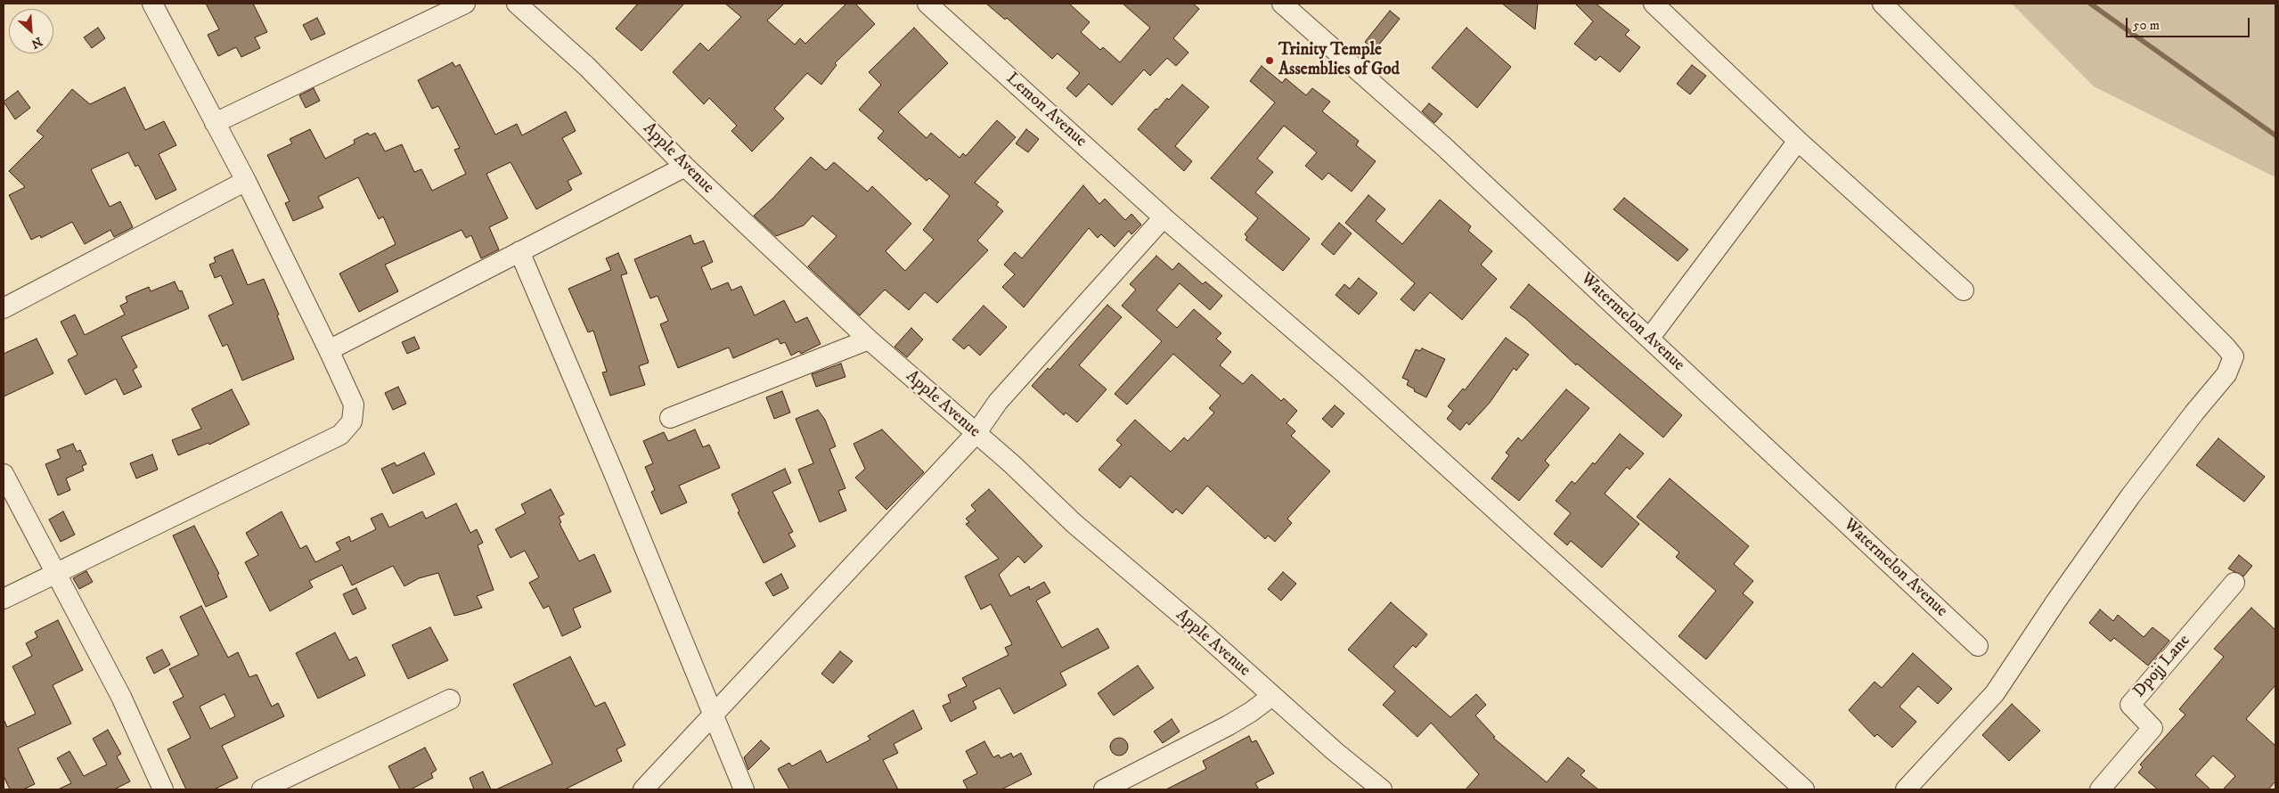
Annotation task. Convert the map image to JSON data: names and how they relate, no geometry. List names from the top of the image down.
{
  "streets": {
    "street": [
      "Lemon Avenue",
      "Apple Avenue",
      "Watermelon Avenue",
      "Dpojj Lane"
    ]
  },
  "places": ["Trinity Temple Assemblies of God"],
  "scale_bar": "50 m",
  "north": "bottom right"
}
